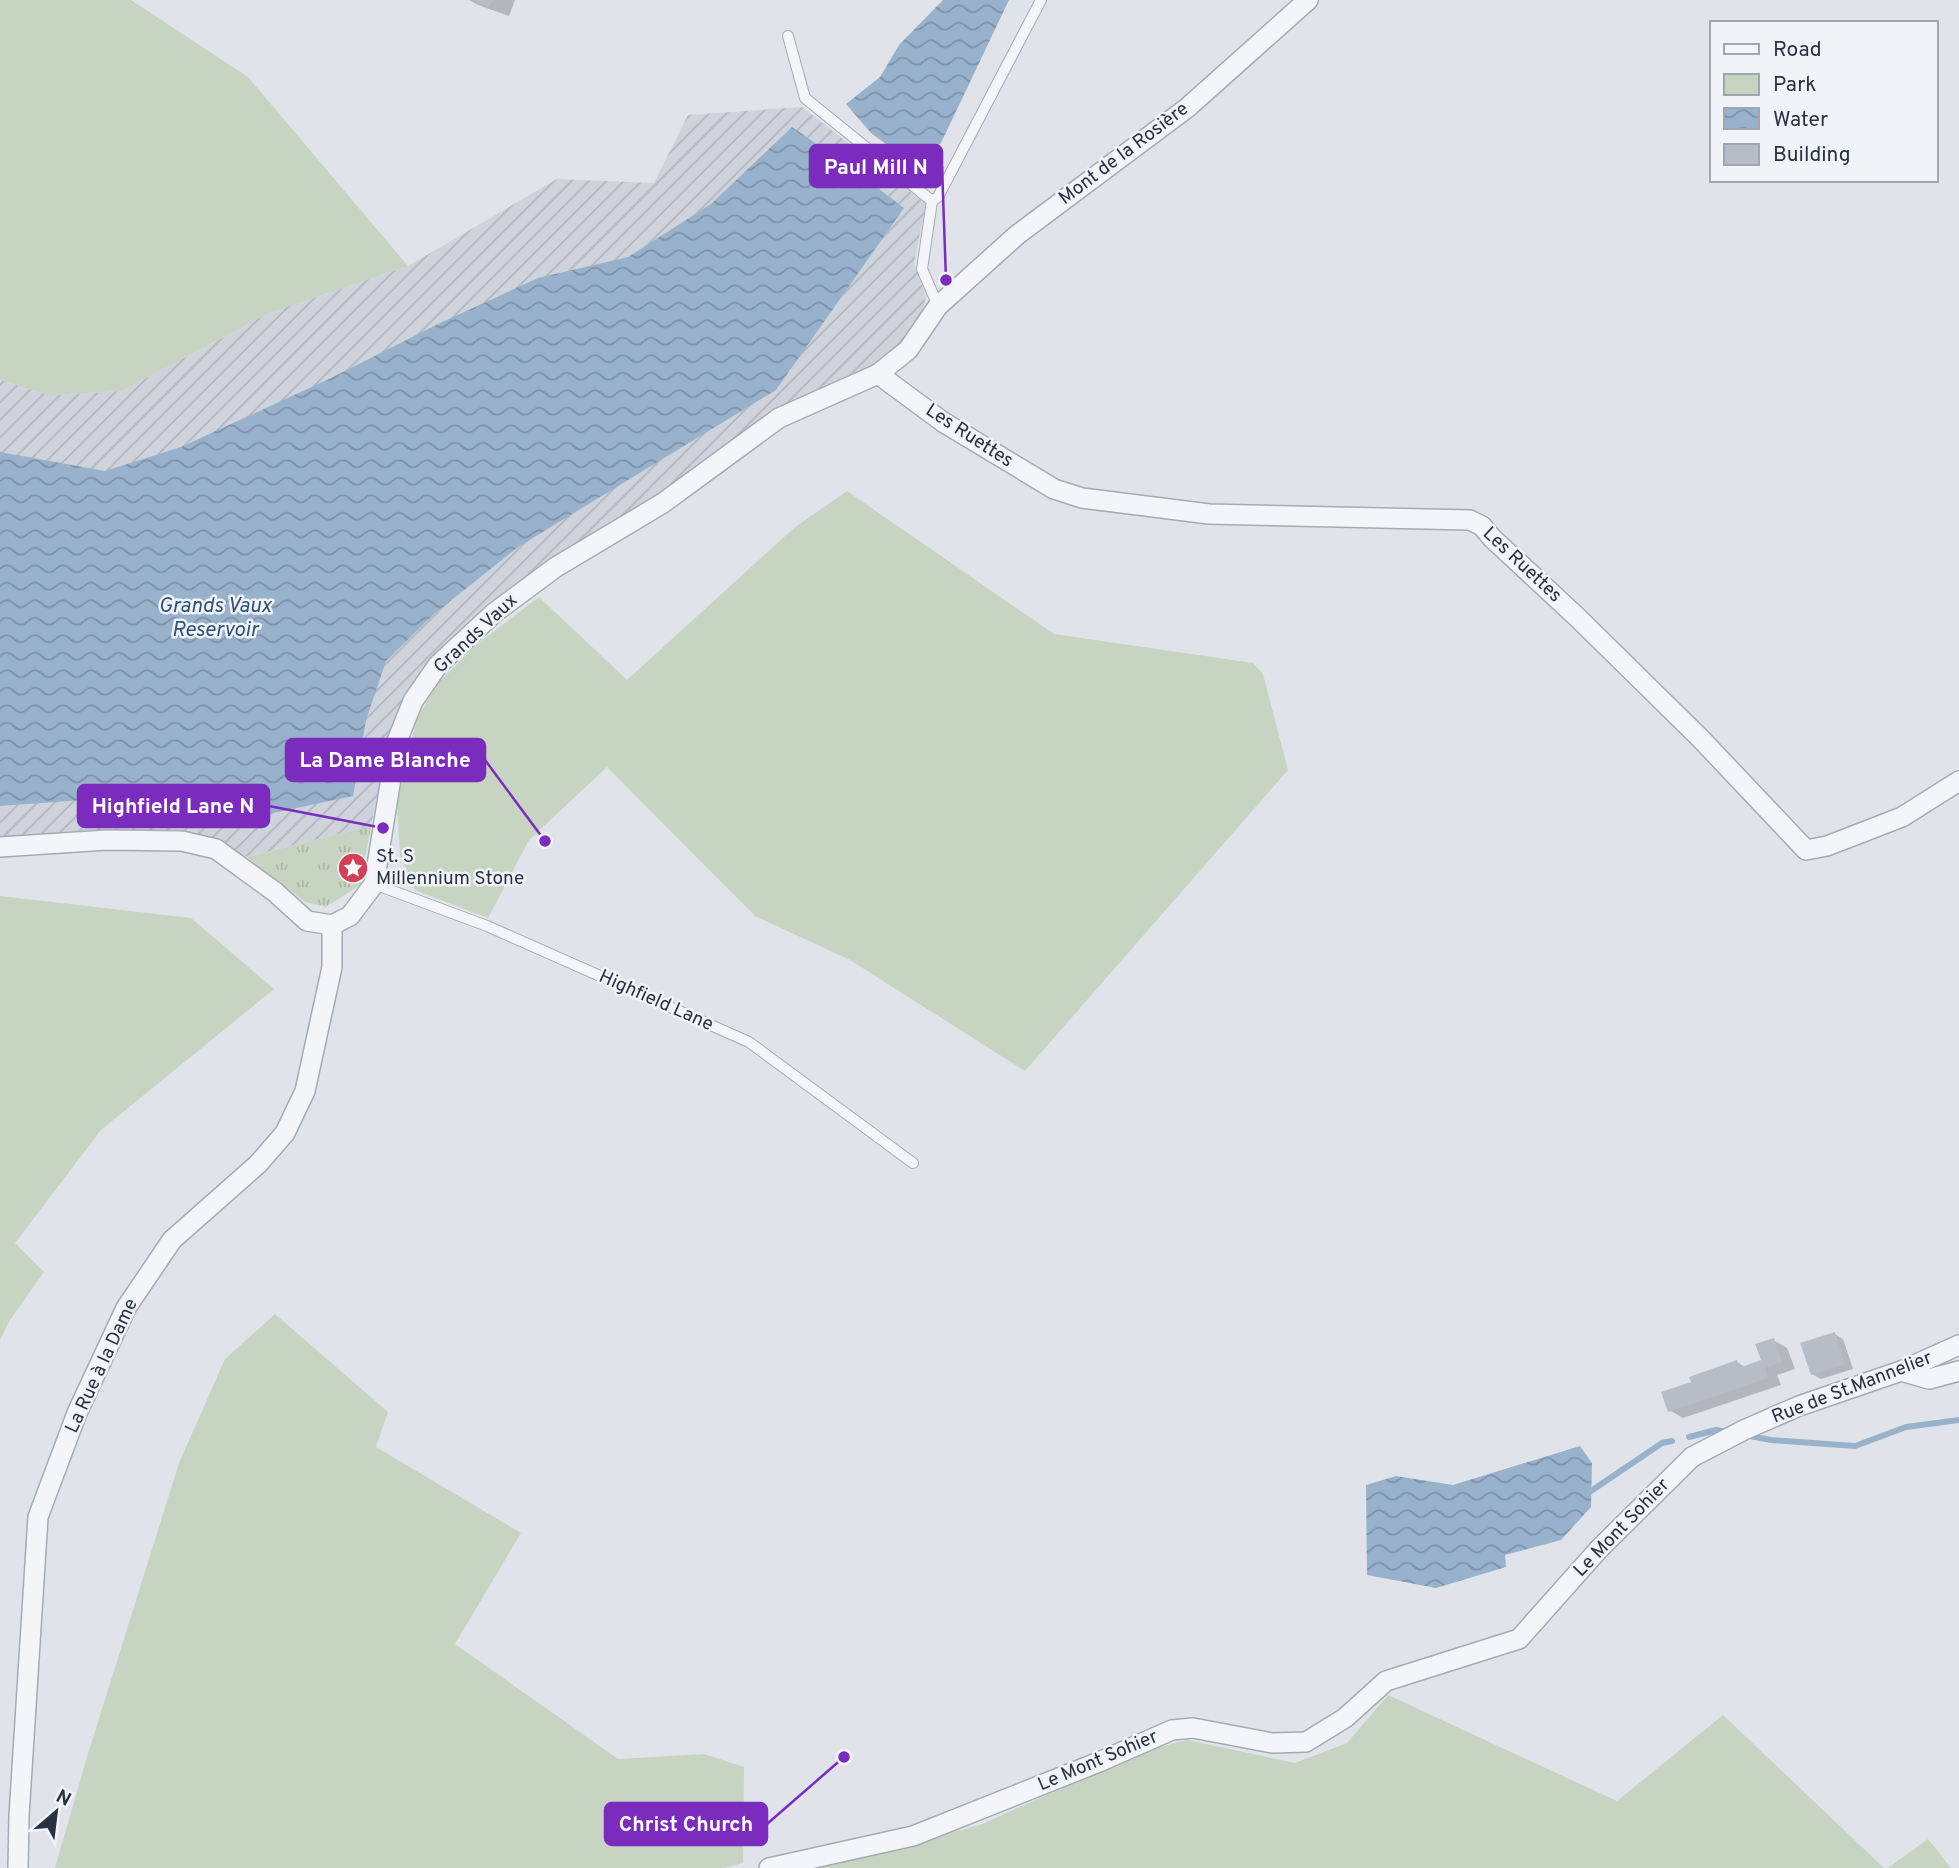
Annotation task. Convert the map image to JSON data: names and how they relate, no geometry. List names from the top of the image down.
{
  "streets": {
    "street": [
      "Mont de la Rosière",
      "Les Ruettes",
      "Grands Vaux",
      "La Rue à la Dame",
      "Rue de St.Mannelier",
      "Le Mont Sohier"
    ],
    "lane": ["Highfield Lane"]
  },
  "crossings": [
    ["Mont de la Rosière", "Grands Vaux"],
    ["Les Ruettes", "Grands Vaux"],
    ["Grands Vaux", "Highfield Lane"],
    ["Grands Vaux", "La Rue à la Dame"],
    ["Rue de St.Mannelier", "Le Mont Sohier"]
  ],
  "water": ["Grands Vaux Reservoir"],
  "places": {
    "other": [
      "Paul Mill N",
      "Highfield Lane N",
      "La Dame Blanche",
      "Christ Church"
    ],
    "place": ["St. S Millennium Stone"]
  },
  "legend": [
    "Road",
    "Park",
    "Water",
    "Building"
  ],
  "north": "top right"
}
